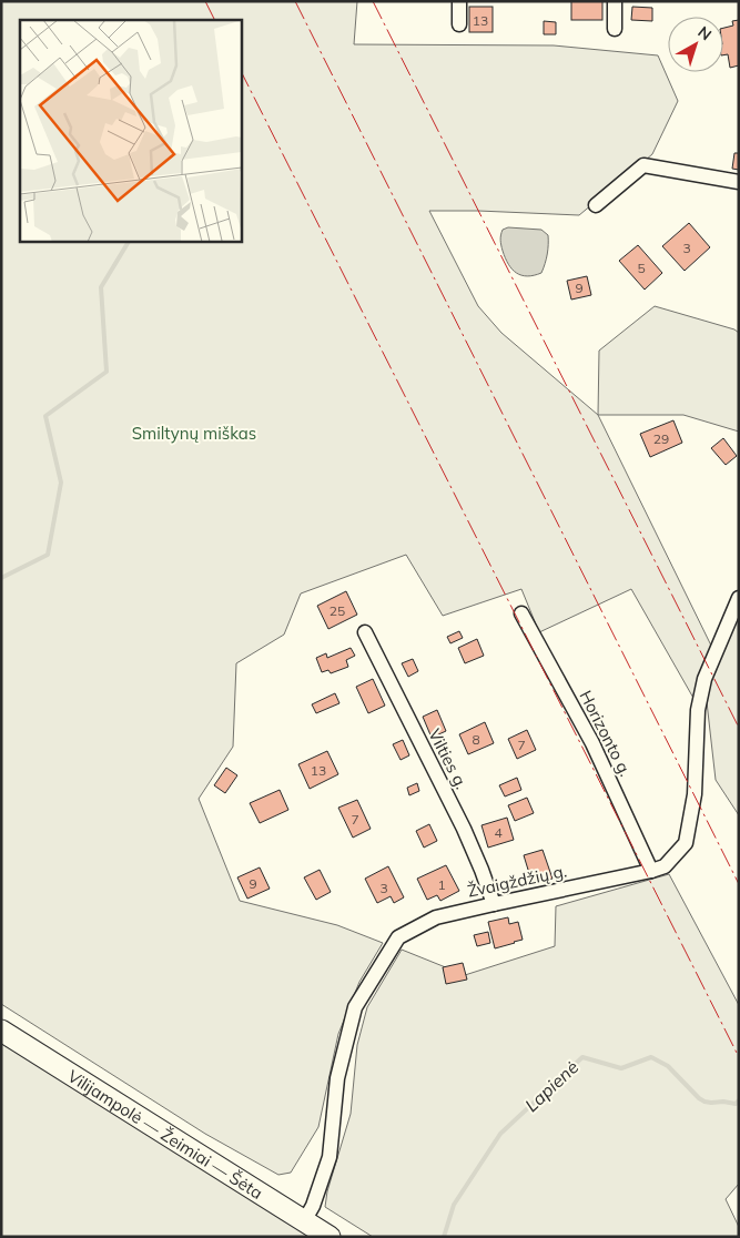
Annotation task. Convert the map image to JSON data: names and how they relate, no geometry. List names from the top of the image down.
{
  "streets": {
    "main road": ["Vilijampolė — Žeimiai — Šėta"],
    "street": ["Horizonto g.", "Vilties g.", "Žvaigždžių g."]
  },
  "crossings": [
    ["Horizonto g.", "Žvaigždžių g."],
    ["Vilties g.", "Žvaigždžių g."],
    ["Žvaigždžių g.", "Vilijampolė — Žeimiai — Šėta"]
  ],
  "water": ["Lapienė"],
  "parks": ["Smiltynų miškas"],
  "house_numbers": [
    "13",
    "3",
    "5",
    "9",
    "29",
    "25",
    "8",
    "7",
    "13",
    "7",
    "4",
    "9",
    "1",
    "3"
  ],
  "north": "top right"
}
